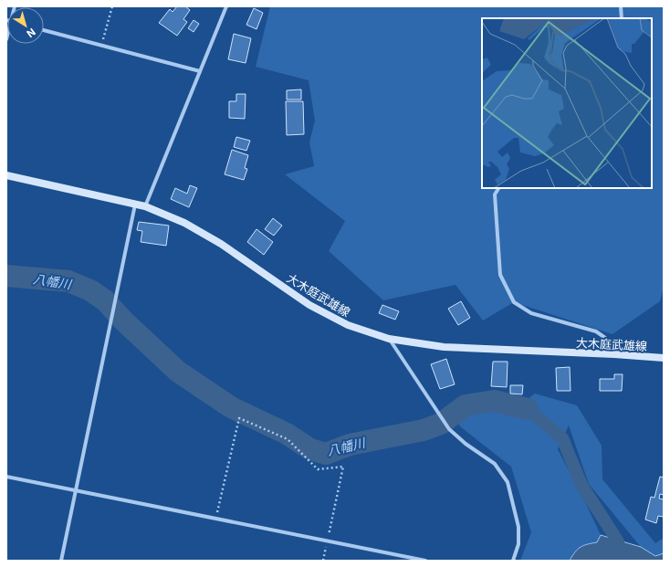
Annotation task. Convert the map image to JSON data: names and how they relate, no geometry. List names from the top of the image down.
{
  "streets": {
    "main road": ["大木庭武雄線"]
  },
  "water": ["八幡川"],
  "north": "bottom right"
}
